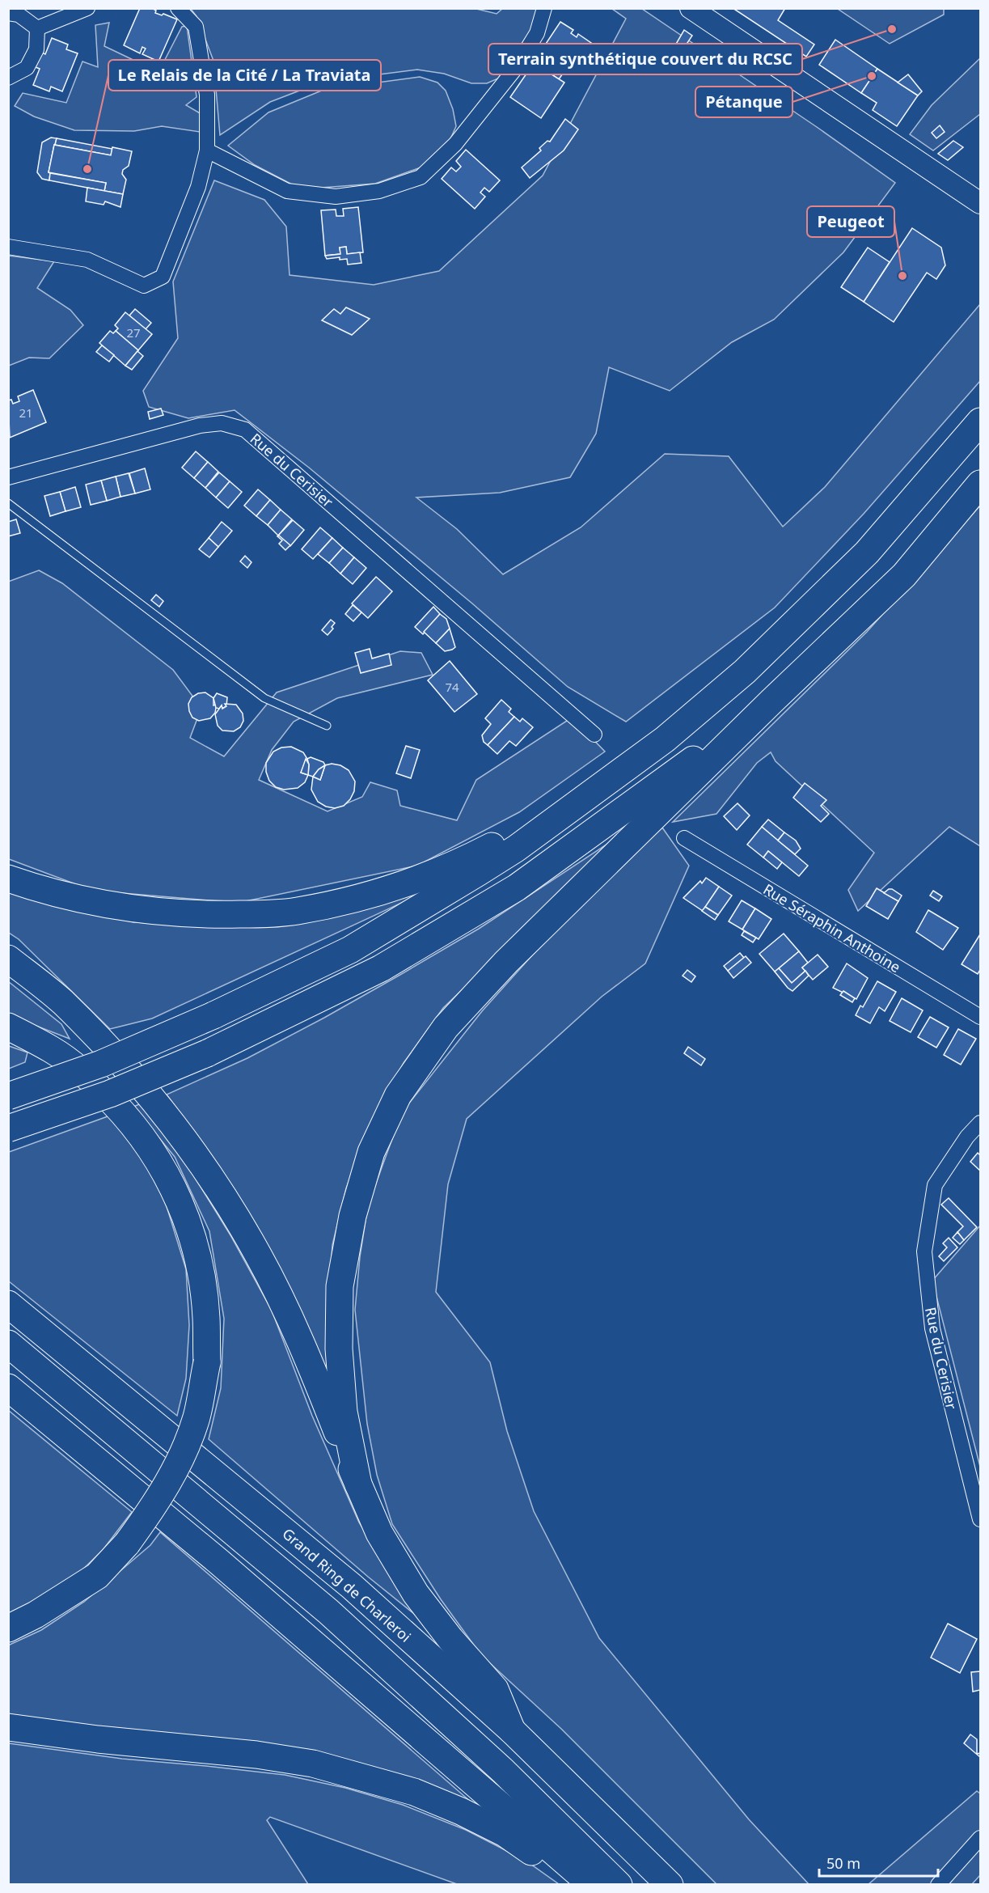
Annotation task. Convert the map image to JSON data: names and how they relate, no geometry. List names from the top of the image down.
{
  "streets": {
    "highway": ["Grand Ring de Charleroi"],
    "street": ["Rue du Cerisier", "Rue Séraphin Anthoine"]
  },
  "places": [
    "Terrain synthétique couvert du RCSC",
    "Pétanque",
    "Le Relais de la Cité / La Traviata",
    "Peugeot"
  ],
  "house_numbers": ["27", "21", "74"],
  "scale_bar": "50 m"
}
